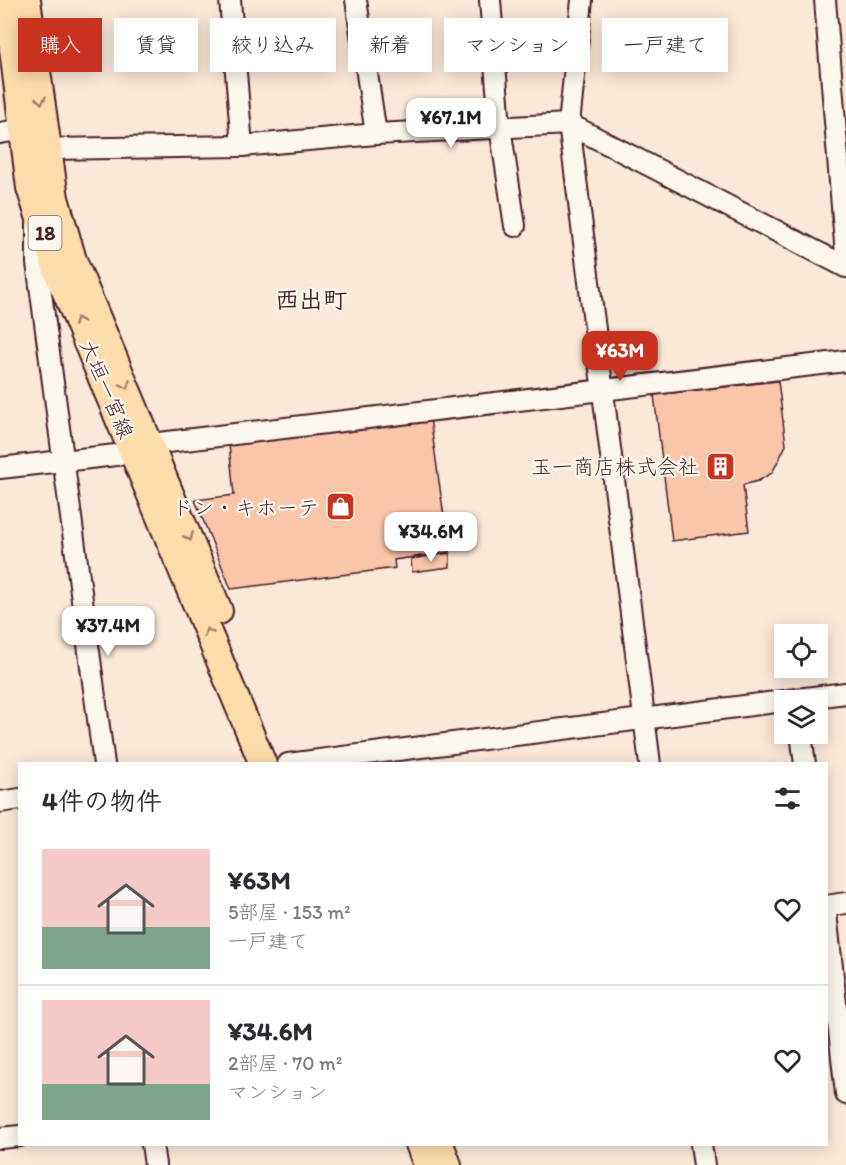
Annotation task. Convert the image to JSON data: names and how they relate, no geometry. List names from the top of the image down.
{
  "streets": {
    "main road": ["18", "大垣一宮線"]
  },
  "districts": ["西出町"],
  "places": {
    "building": ["玉一商店株式会社"],
    "shop": ["ドン・キホーテ"]
  },
  "page": {
    "chip": [
      "購入",
      "賃貸",
      "絞り込み",
      "新着",
      "マンション",
      "一戸建て"
    ],
    "price": [
      "¥67.1M",
      "¥63M",
      "¥34.6M",
      "¥37.4M"
    ],
    "heading": "4件の物件",
    "list": [
      {
        "name": "¥63M",
        "note": "5部屋 · 153 m² · 一戸建て"
      },
      {
        "name": "¥34.6M",
        "note": "2部屋 · 70 m² · マンション"
      }
    ]
  }
}
